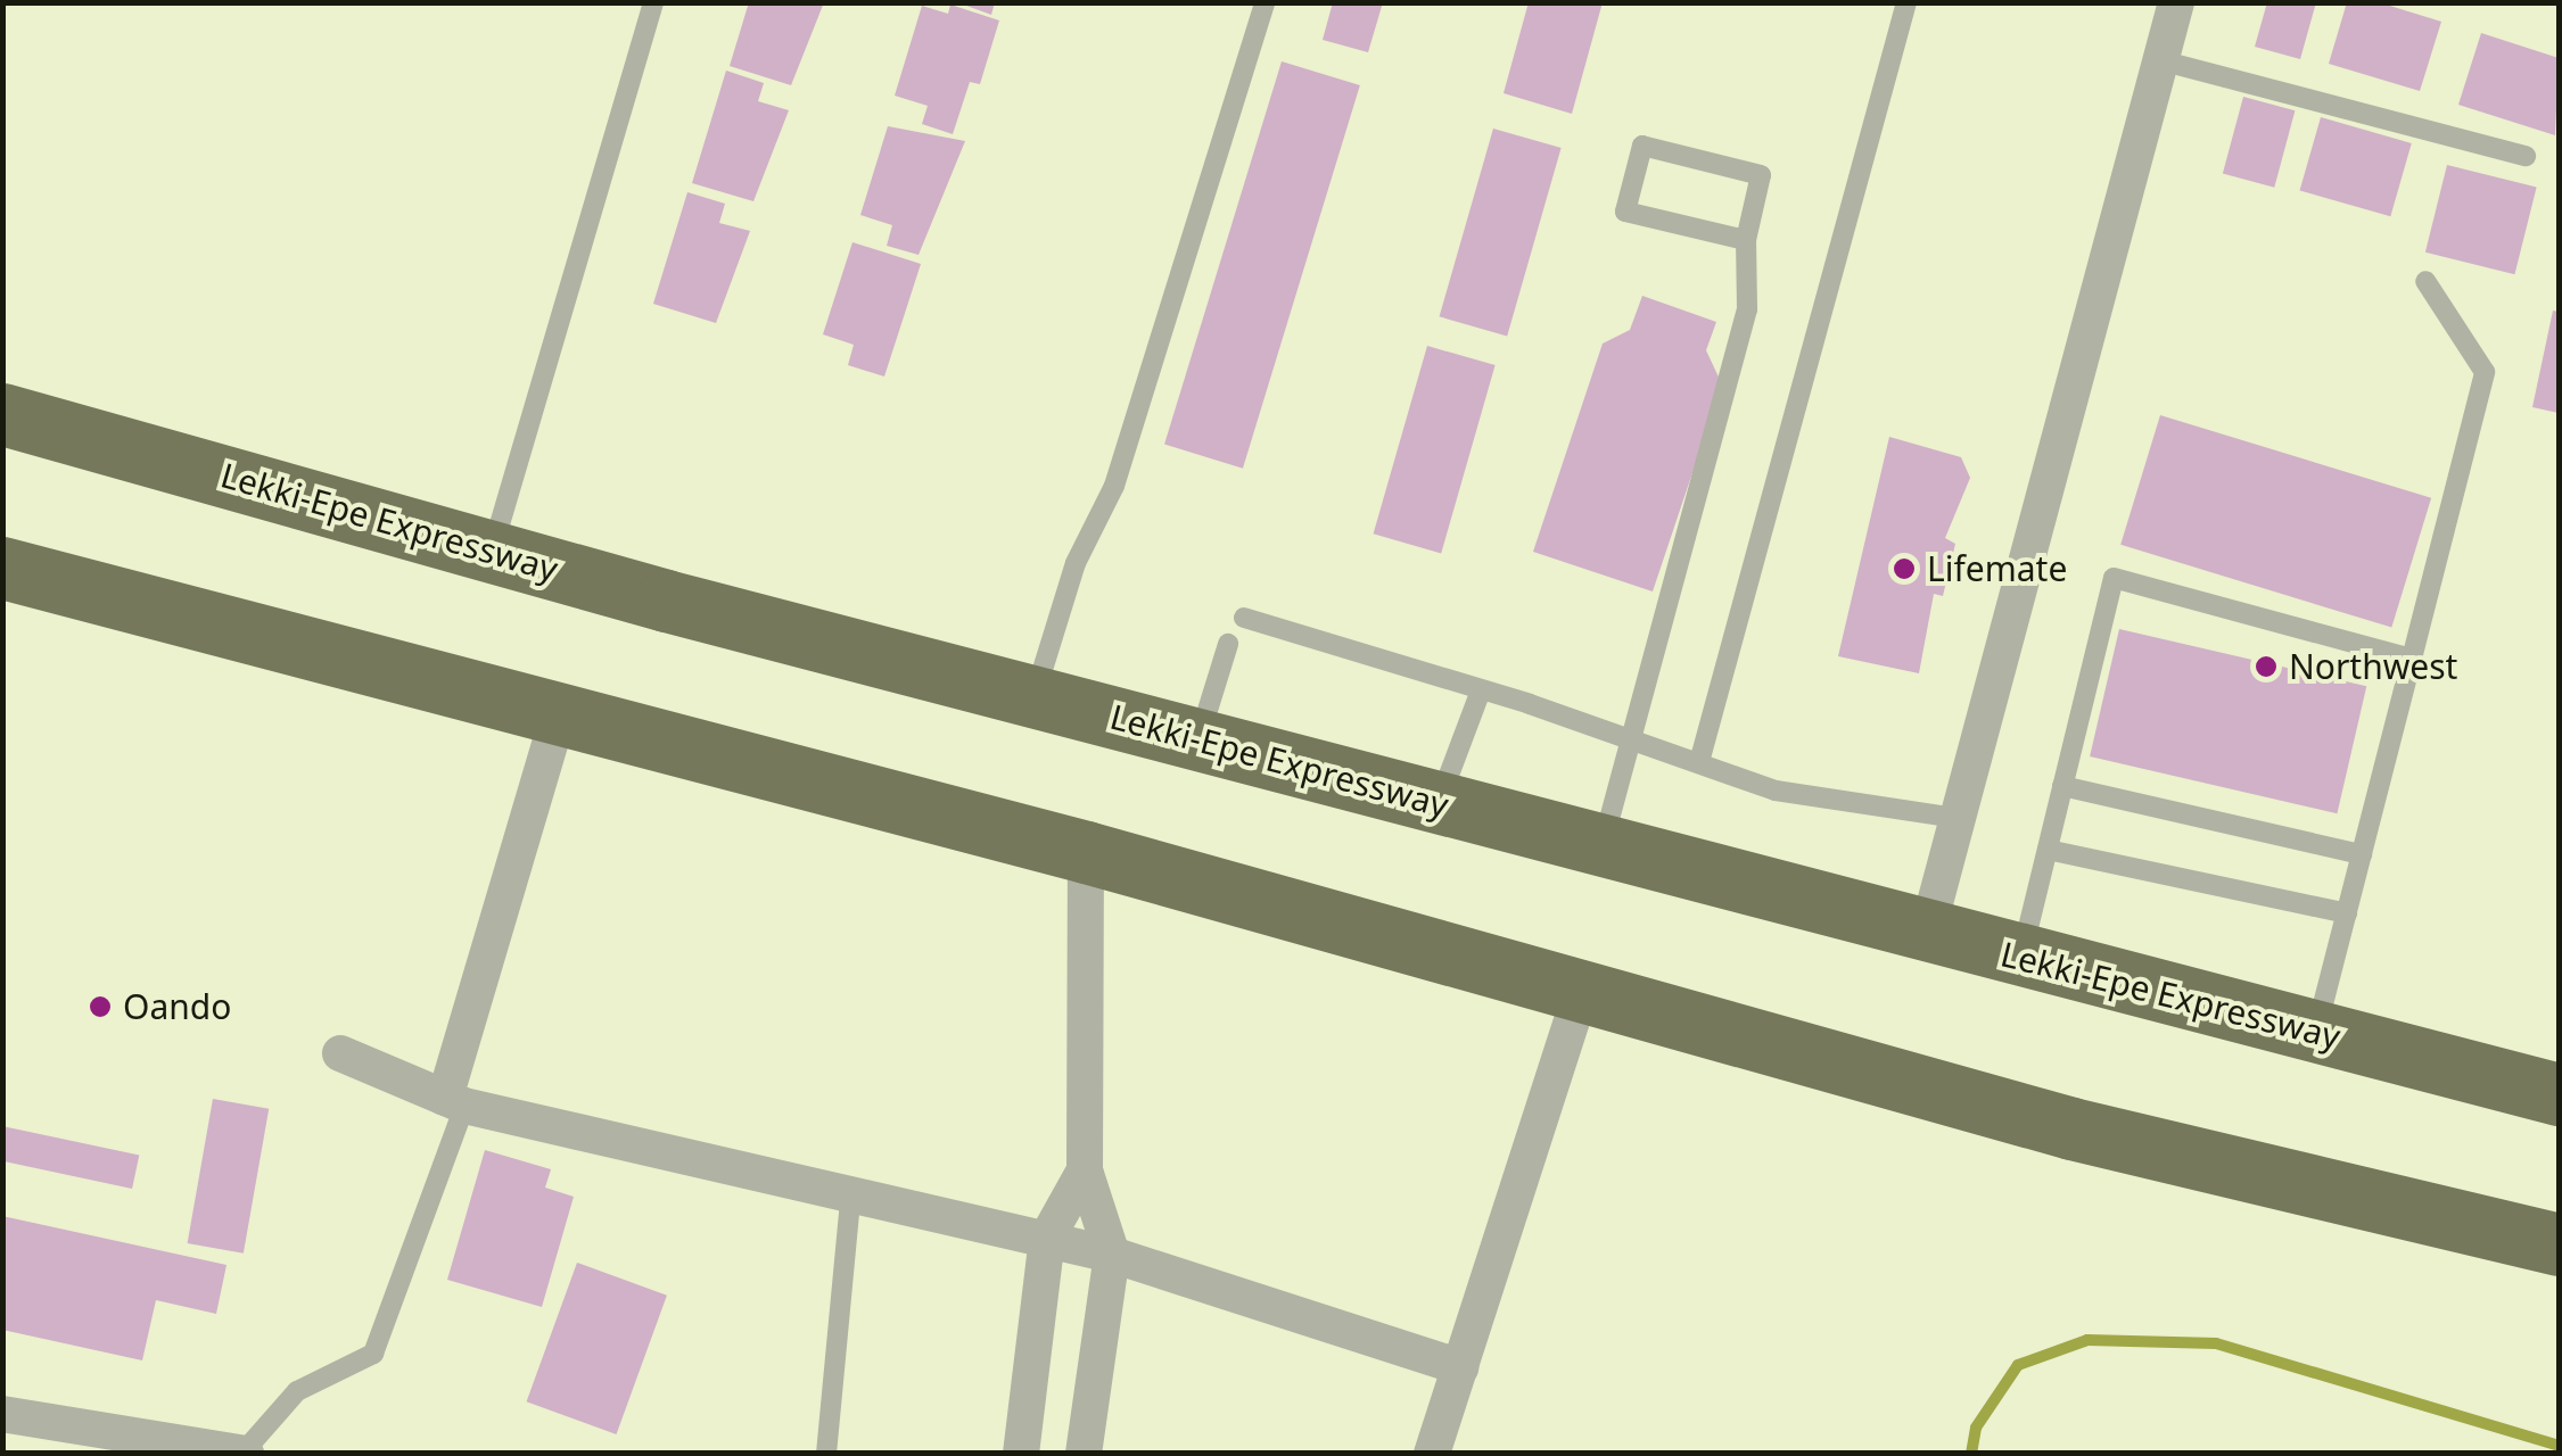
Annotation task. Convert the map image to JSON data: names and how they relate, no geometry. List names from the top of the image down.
{
  "streets": {
    "highway": ["Lekki-Epe Expressway"]
  },
  "places": ["Lifemate", "Northwest", "Oando"]
}
